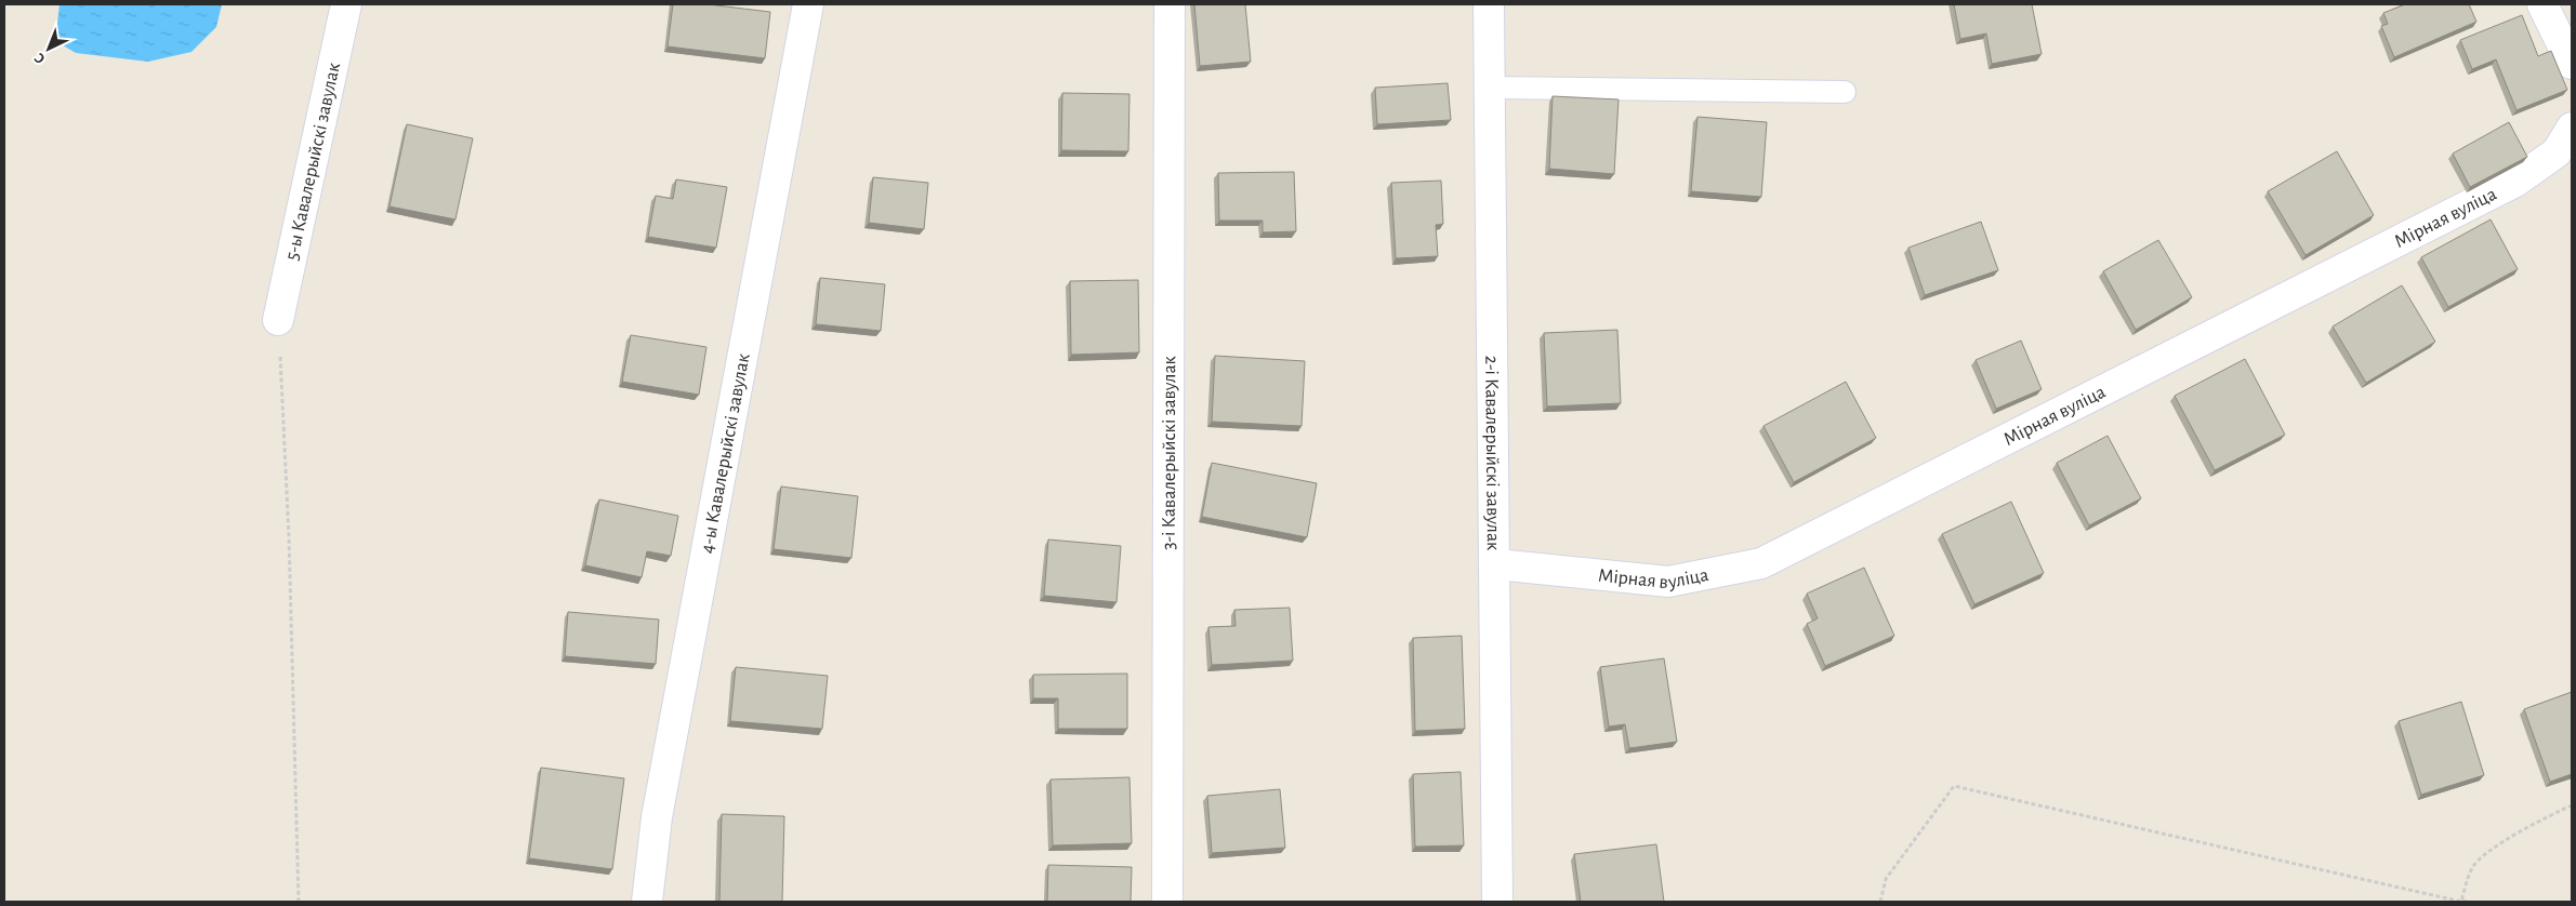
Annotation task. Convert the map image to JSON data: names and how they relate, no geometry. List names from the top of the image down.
{
  "streets": {
    "street": [
      "5-ы Кавалерыйскі завулак",
      "Мірная вуліца",
      "4-ы Кавалерыйскі завулак",
      "3-і Кавалерыйскі завулак",
      "2-і Кавалерыйскі завулак"
    ]
  },
  "crossings": [
    ["Мірная вуліца", "2-і Кавалерыйскі завулак"]
  ],
  "north": "bottom left"
}
